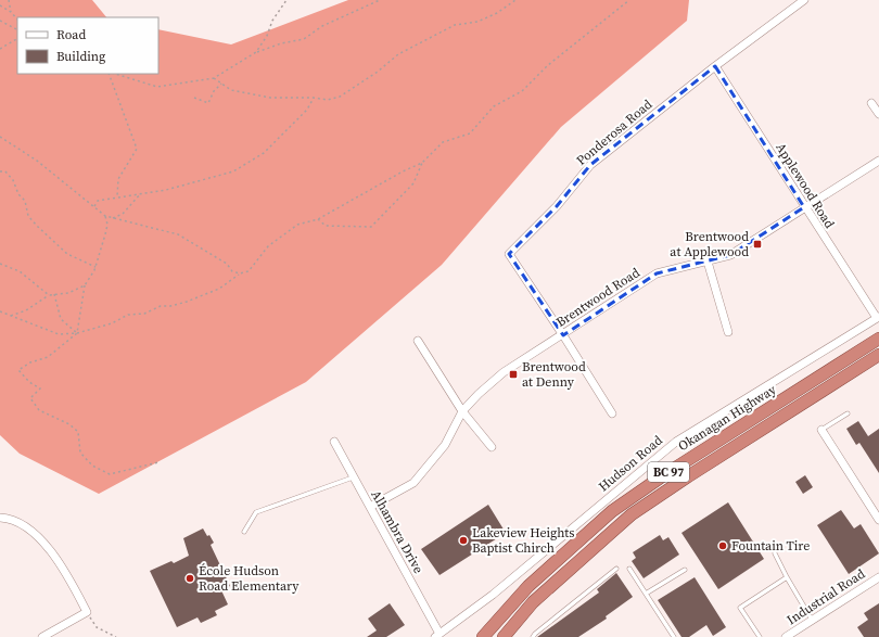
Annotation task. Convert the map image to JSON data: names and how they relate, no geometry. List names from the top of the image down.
{
  "streets": {
    "highway": ["Okanagan Highway", "BC 97"],
    "street": [
      "Ponderosa Road",
      "Applewood Road",
      "Brentwood Road",
      "Hudson Road",
      "Alhambra Drive",
      "Industrial Road"
    ]
  },
  "crossings": [
    ["Ponderosa Road", "Applewood Road"],
    ["Ponderosa Road", "Brentwood Road"],
    ["Applewood Road", "Brentwood Road"],
    ["Applewood Road", "Hudson Road"],
    ["Brentwood Road", "Alhambra Drive"],
    ["Hudson Road", "Alhambra Drive"]
  ],
  "places": {
    "transit": ["Brentwood at Applewood", "Brentwood at Denny"],
    "other": ["Lakeview Heights Baptist Chirch", "Fountain Tire", "École Hudson Road Elementary"]
  },
  "legend": ["Road", "Building"]
}
